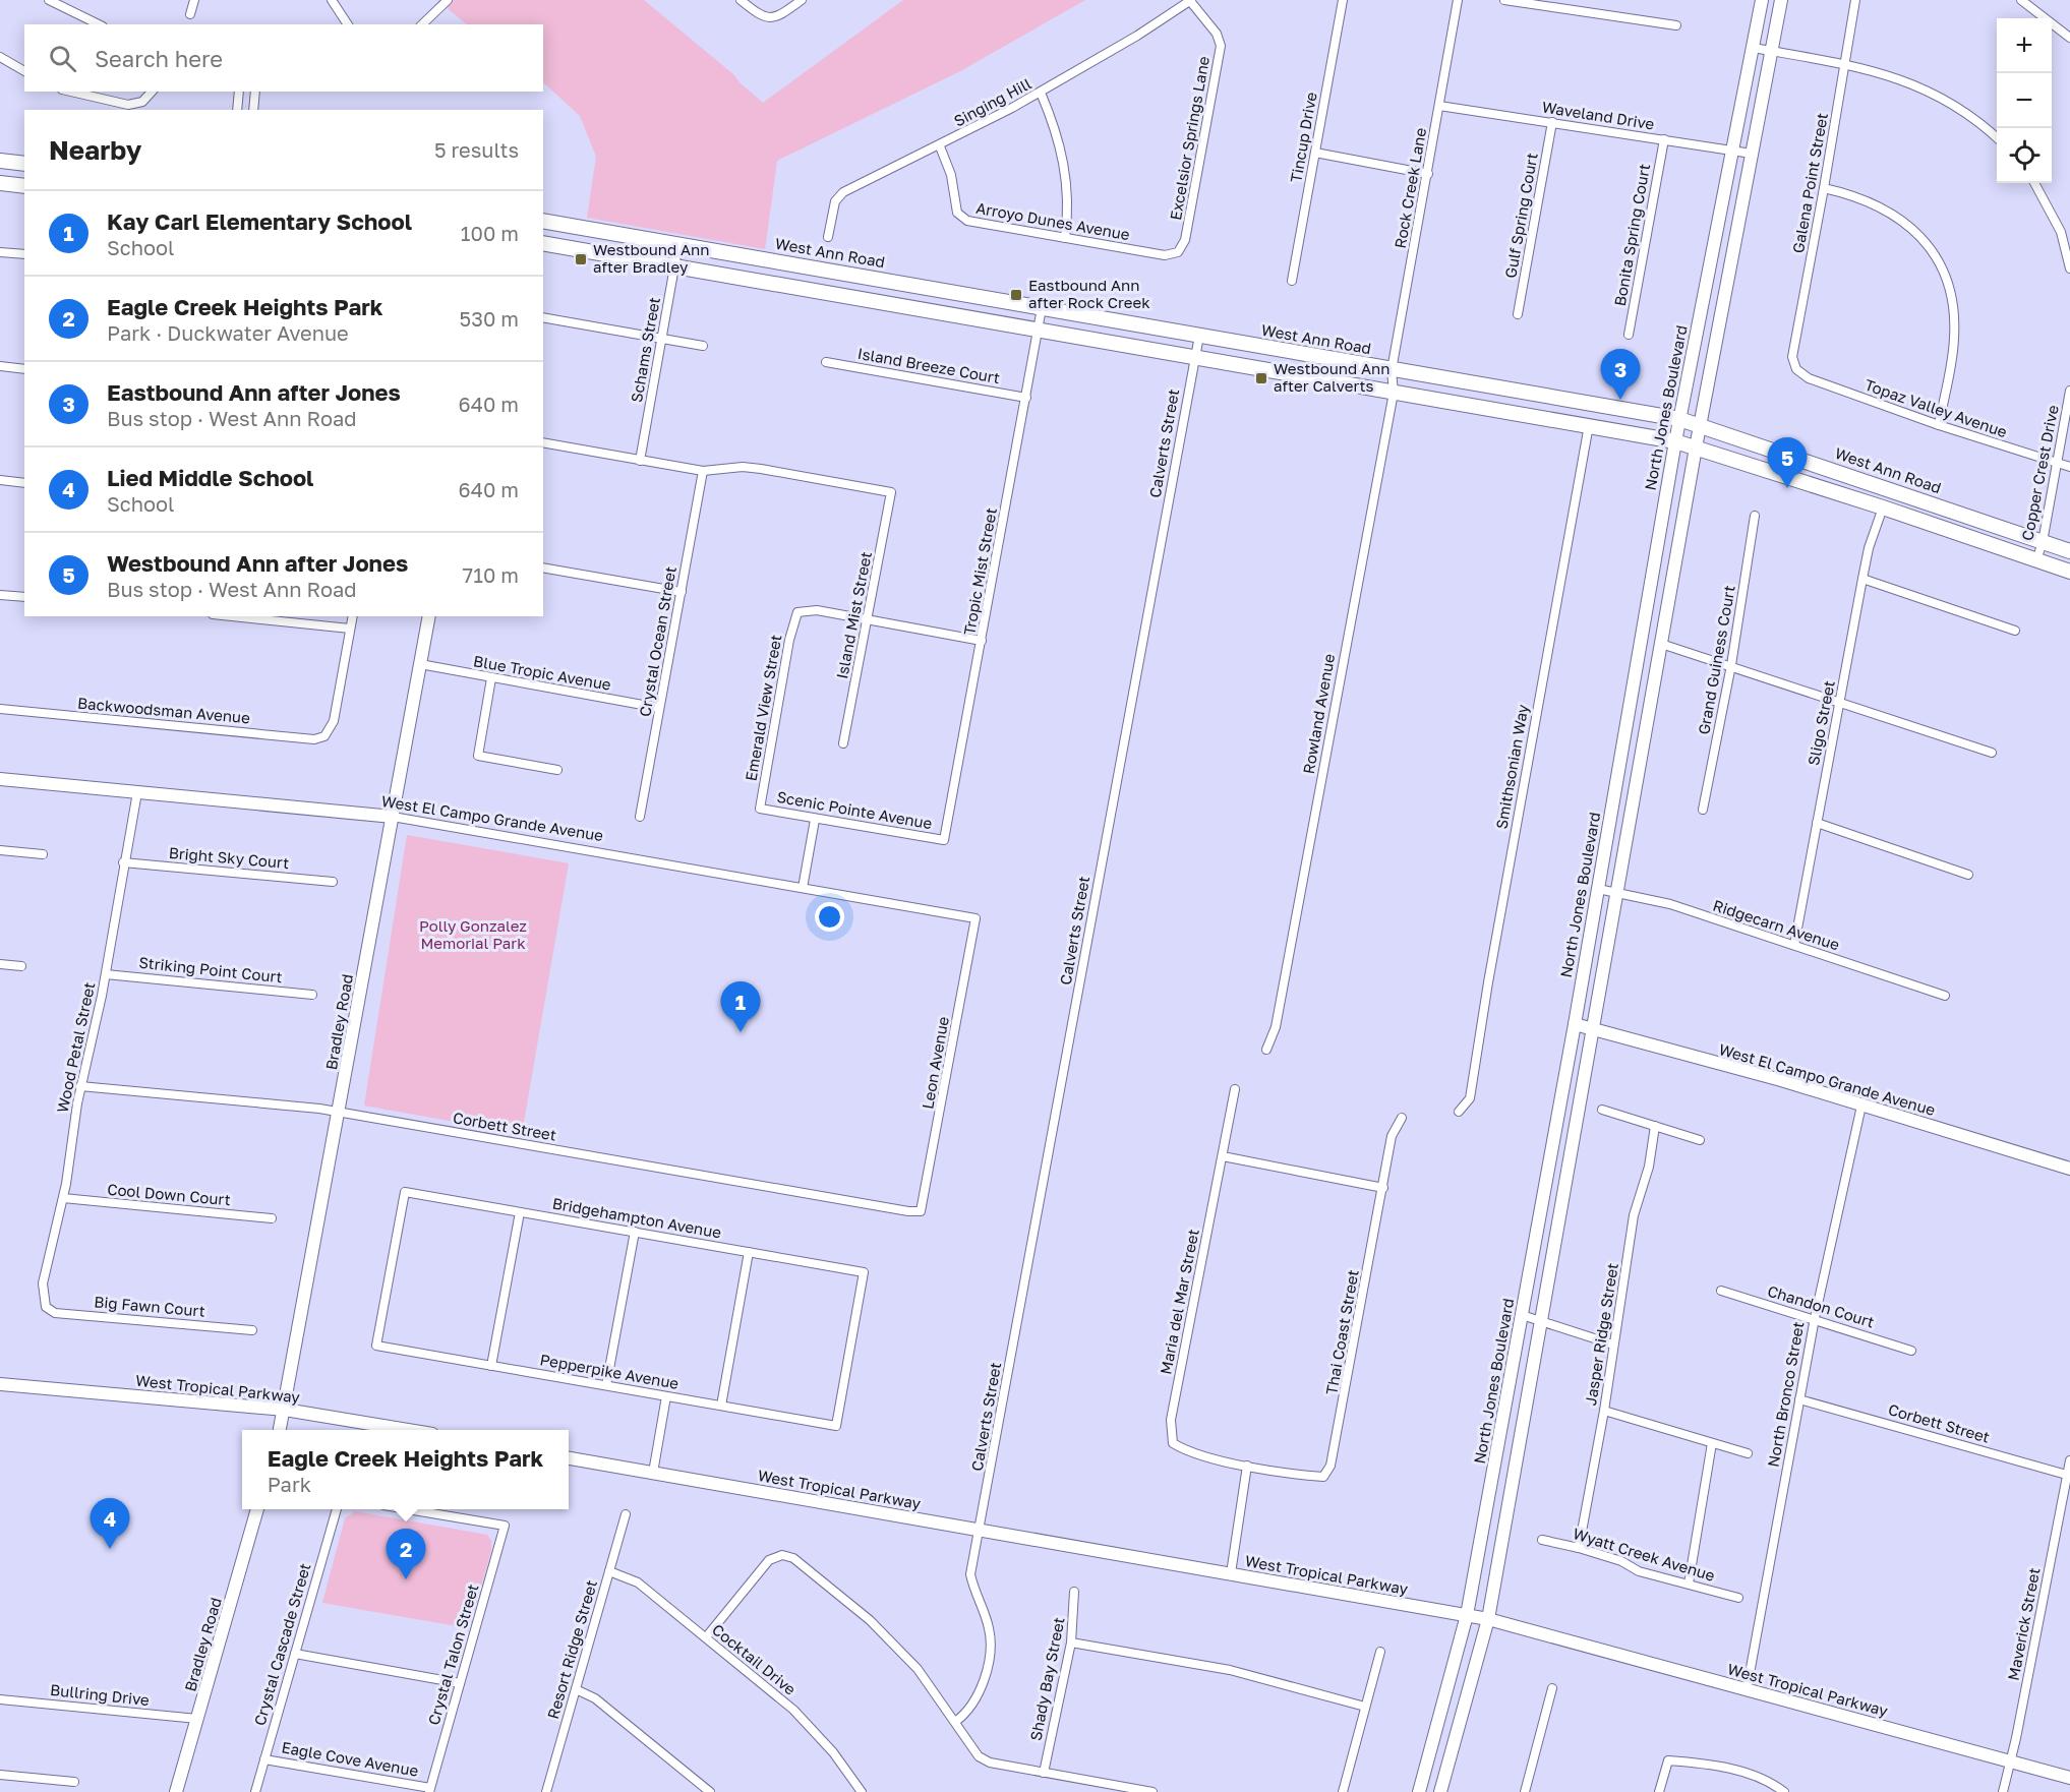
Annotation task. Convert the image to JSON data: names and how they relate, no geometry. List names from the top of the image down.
{
  "streets": {
    "main road": [
      "West Ann Road",
      "North Jones Boulevard",
      "West El Campo Grande Avenue",
      "Bradley Road",
      "West Tropical Parkway"
    ],
    "street": [
      "Singing Hill",
      "Waveland Drive",
      "Tincup Drive",
      "Excelsior Springs Lane",
      "Galena Point Street",
      "Rock Creek Lane",
      "Gulf Spring Court",
      "Arroyo Dunes Avenue",
      "Bonita Spring Court",
      "Schams Street",
      "Island Breeze Court",
      "Topaz Valley Avenue",
      "Calverts Street",
      "Copper Crest Drive",
      "Tropic Mist Street",
      "Island Mist Street",
      "Crystal Ocean Street",
      "Grand Guiness Court",
      "Blue Tropic Avenue",
      "Emerald View Street",
      "Backwoodsman Avenue",
      "Rowland Avenue",
      "Sligo Street",
      "Smithsonian Way",
      "Scenic Pointe Avenue",
      "Bright Sky Court",
      "Ridgecarn Avenue",
      "Striking Point Court",
      "Wood Petal Street",
      "Leon Avenue",
      "Corbett Street",
      "Cool Down Court",
      "Bridgehampton Avenue",
      "Maria del Mar Street",
      "Big Fawn Court",
      "Chandon Court",
      "Thai Coast Street",
      "Jasper Ridge Street",
      "Pepperpike Avenue",
      "North Bronco Street",
      "Wyatt Creek Avenue",
      "Maverick Street",
      "Crystal Cascade Street",
      "Resort Ridge Street",
      "Crystal Talon Street",
      "Cocktail Drive",
      "Shady Bay Street",
      "Bullring Drive",
      "Eagle Cove Avenue"
    ]
  },
  "crossings": [
    ["Singing Hill", "Excelsior Springs Lane"],
    ["Singing Hill", "Arroyo Dunes Avenue"],
    ["Waveland Drive", "Rock Creek Lane"],
    ["Waveland Drive", "Gulf Spring Court"],
    ["Waveland Drive", "Bonita Spring Court"],
    ["Waveland Drive", "North Jones Boulevard"],
    ["Excelsior Springs Lane", "Arroyo Dunes Avenue"],
    ["Galena Point Street", "Topaz Valley Avenue"],
    ["Rock Creek Lane", "West Ann Road"],
    ["Rock Creek Lane", "Rowland Avenue"],
    ["West Ann Road", "Schams Street"],
    ["West Ann Road", "North Jones Boulevard"],
    ["West Ann Road", "Calverts Street"],
    ["West Ann Road", "Copper Crest Drive"],
    ["West Ann Road", "Tropic Mist Street"],
    ["West Ann Road", "Rowland Avenue"],
    ["West Ann Road", "Sligo Street"],
    ["West Ann Road", "Smithsonian Way"],
    ["Island Breeze Court", "Tropic Mist Street"],
    ["North Jones Boulevard", "West El Campo Grande Avenue"],
    ["North Jones Boulevard", "Ridgecarn Avenue"],
    ["North Jones Boulevard", "West Tropical Parkway"],
    ["Topaz Valley Avenue", "Copper Crest Drive"],
    ["Calverts Street", "West Tropical Parkway"],
    ["Tropic Mist Street", "Scenic Pointe Avenue"],
    ["Island Mist Street", "Crystal Ocean Street"],
    ["Island Mist Street", "Emerald View Street"],
    ["Crystal Ocean Street", "Blue Tropic Avenue"],
    ["Blue Tropic Avenue", "Bradley Road"],
    ["Emerald View Street", "Scenic Pointe Avenue"],
    ["Sligo Street", "Ridgecarn Avenue"],
    ["West El Campo Grande Avenue", "Bradley Road"],
    ["West El Campo Grande Avenue", "Wood Petal Street"],
    ["West El Campo Grande Avenue", "Leon Avenue"],
    ["West El Campo Grande Avenue", "North Bronco Street"],
    ["Bright Sky Court", "Wood Petal Street"],
    ["Striking Point Court", "Wood Petal Street"],
    ["Bradley Road", "Corbett Street"],
    ["Bradley Road", "West Tropical Parkway"],
    ["Bradley Road", "Bullring Drive"],
    ["Wood Petal Street", "Corbett Street"],
    ["Wood Petal Street", "Cool Down Court"],
    ["Wood Petal Street", "Big Fawn Court"],
    ["Leon Avenue", "Corbett Street"],
    ["Corbett Street", "North Bronco Street"],
    ["Corbett Street", "Maverick Street"],
    ["Bridgehampton Avenue", "Pepperpike Avenue"],
    ["Maria del Mar Street", "Thai Coast Street"],
    ["Chandon Court", "North Bronco Street"],
    ["Jasper Ridge Street", "Wyatt Creek Avenue"],
    ["West Tropical Parkway", "North Bronco Street"],
    ["West Tropical Parkway", "Maverick Street"],
    ["Crystal Cascade Street", "Eagle Cove Avenue"],
    ["Resort Ridge Street", "Cocktail Drive"],
    ["Crystal Talon Street", "Eagle Cove Avenue"]
  ],
  "parks": ["Polly Gonzalez Memorial Park"],
  "places": {
    "transit": ["Westbound Ann after Bradley", "Eastbound Ann after Rock Creek", "Westbound Ann after Calverts"]
  },
  "page": {
    "map_buttons": ["+", "−"],
    "search": "Search here",
    "heading": ["Nearby", "5 results"],
    "list": [
      {
        "mark": "1",
        "name": "Kay Carl Elementary School",
        "note": "School",
        "value": "100 m"
      },
      {
        "mark": "2",
        "name": "Eagle Creek Heights Park",
        "note": "Park · Duckwater Avenue",
        "value": "530 m"
      },
      {
        "mark": "3",
        "name": "Eastbound Ann after Jones",
        "note": "Bus stop · West Ann Road",
        "value": "640 m"
      },
      {
        "mark": "4",
        "name": "Lied Middle School",
        "note": "School",
        "value": "640 m"
      },
      {
        "mark": "5",
        "name": "Westbound Ann after Jones",
        "note": "Bus stop · West Ann Road",
        "value": "710 m"
      }
    ],
    "pins": [
      "3",
      "5",
      "1",
      "4",
      "2"
    ],
    "popup": ["Eagle Creek Heights Park", "Park"]
  }
}
